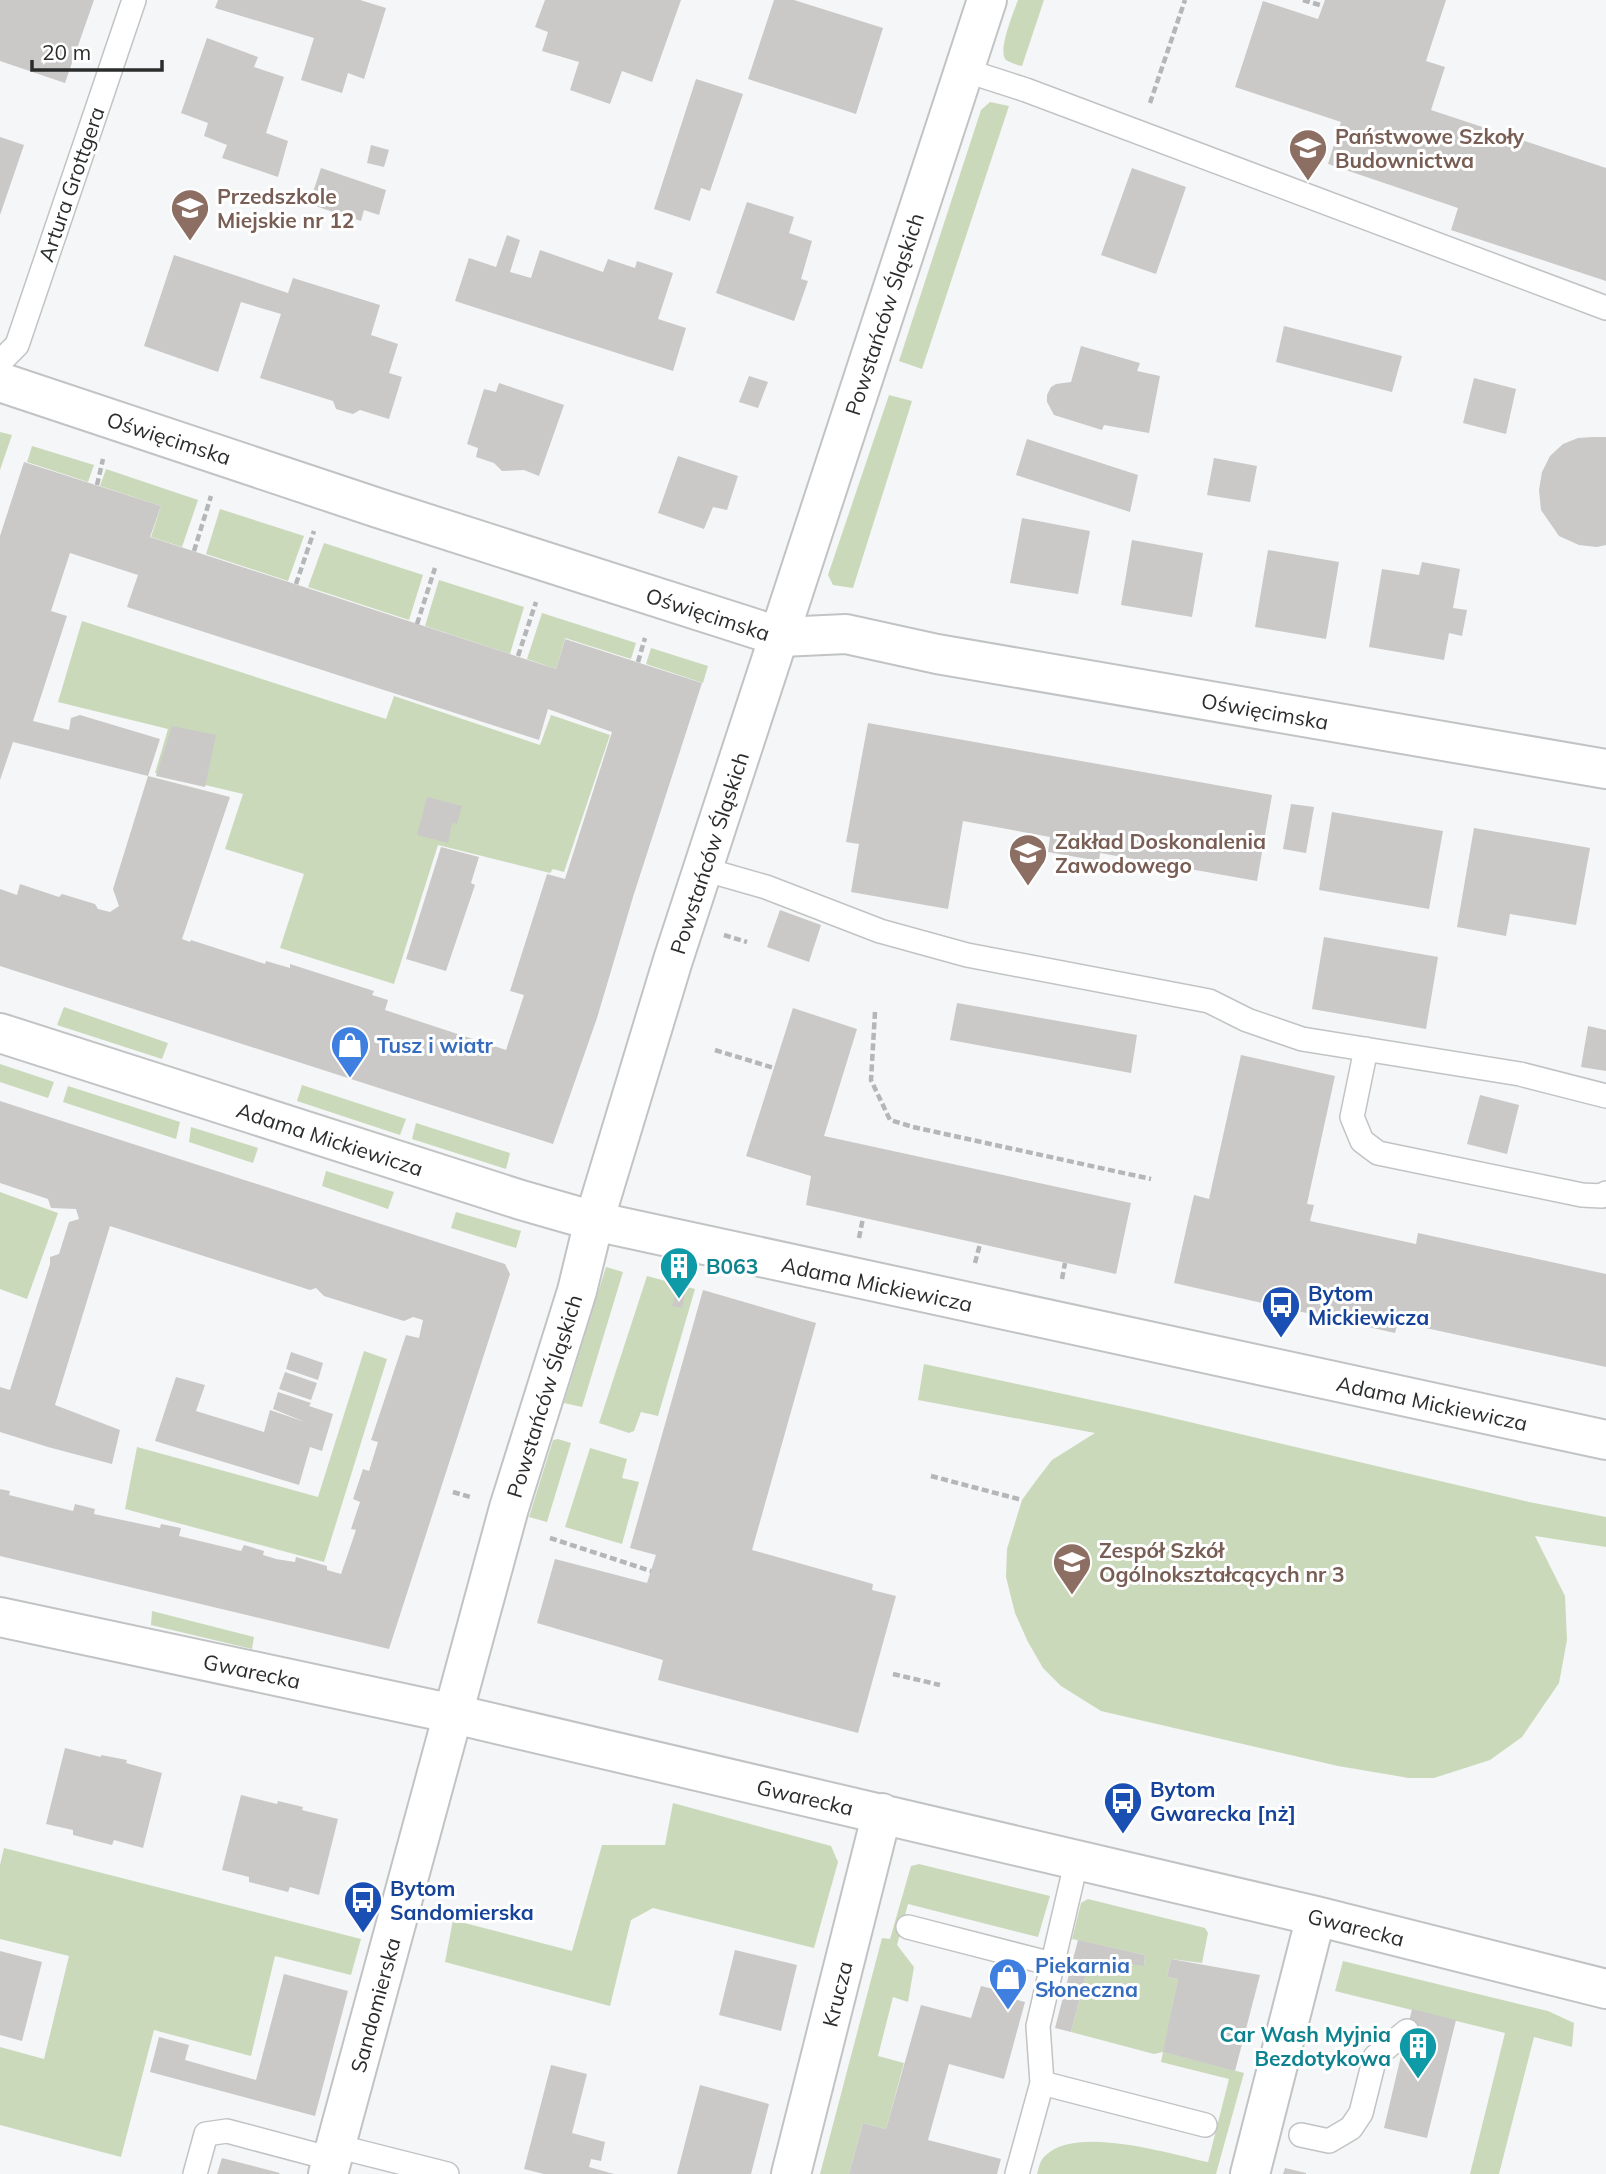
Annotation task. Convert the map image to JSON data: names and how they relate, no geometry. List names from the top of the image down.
{
  "streets": {
    "street": [
      "Powstańców Śląskich",
      "Oświęcimska",
      "Adama Mickiewicza",
      "Gwarecka",
      "Krucza",
      "Sandomierska"
    ],
    "lane": ["Artura Grottgera"]
  },
  "crossings": [
    ["Powstańców Śląskich", "Oświęcimska"],
    ["Powstańców Śląskich", "Adama Mickiewicza"],
    ["Powstańców Śląskich", "Gwarecka"],
    ["Powstańców Śląskich", "Sandomierska"],
    ["Gwarecka", "Krucza"],
    ["Gwarecka", "Sandomierska"]
  ],
  "places": {
    "school or university": [
      "Państwowe Szkoły Budownictwa",
      "Przedszkole Miejskie nr 12",
      "Zakład Doskonalenia Zawodowego",
      "Zespół Szkół Ogólnokształcących nr 3"
    ],
    "shop": ["Tusz i wiatr", "Piekarnia Słoneczna"],
    "building": ["B063", "Car Wash Myjnia Bezdotykowa"],
    "bus stop": ["Bytom Mickiewicza", "Bytom Gwarecka [nż]", "Bytom Sandomierska"]
  },
  "scale_bar": "20 m"
}
